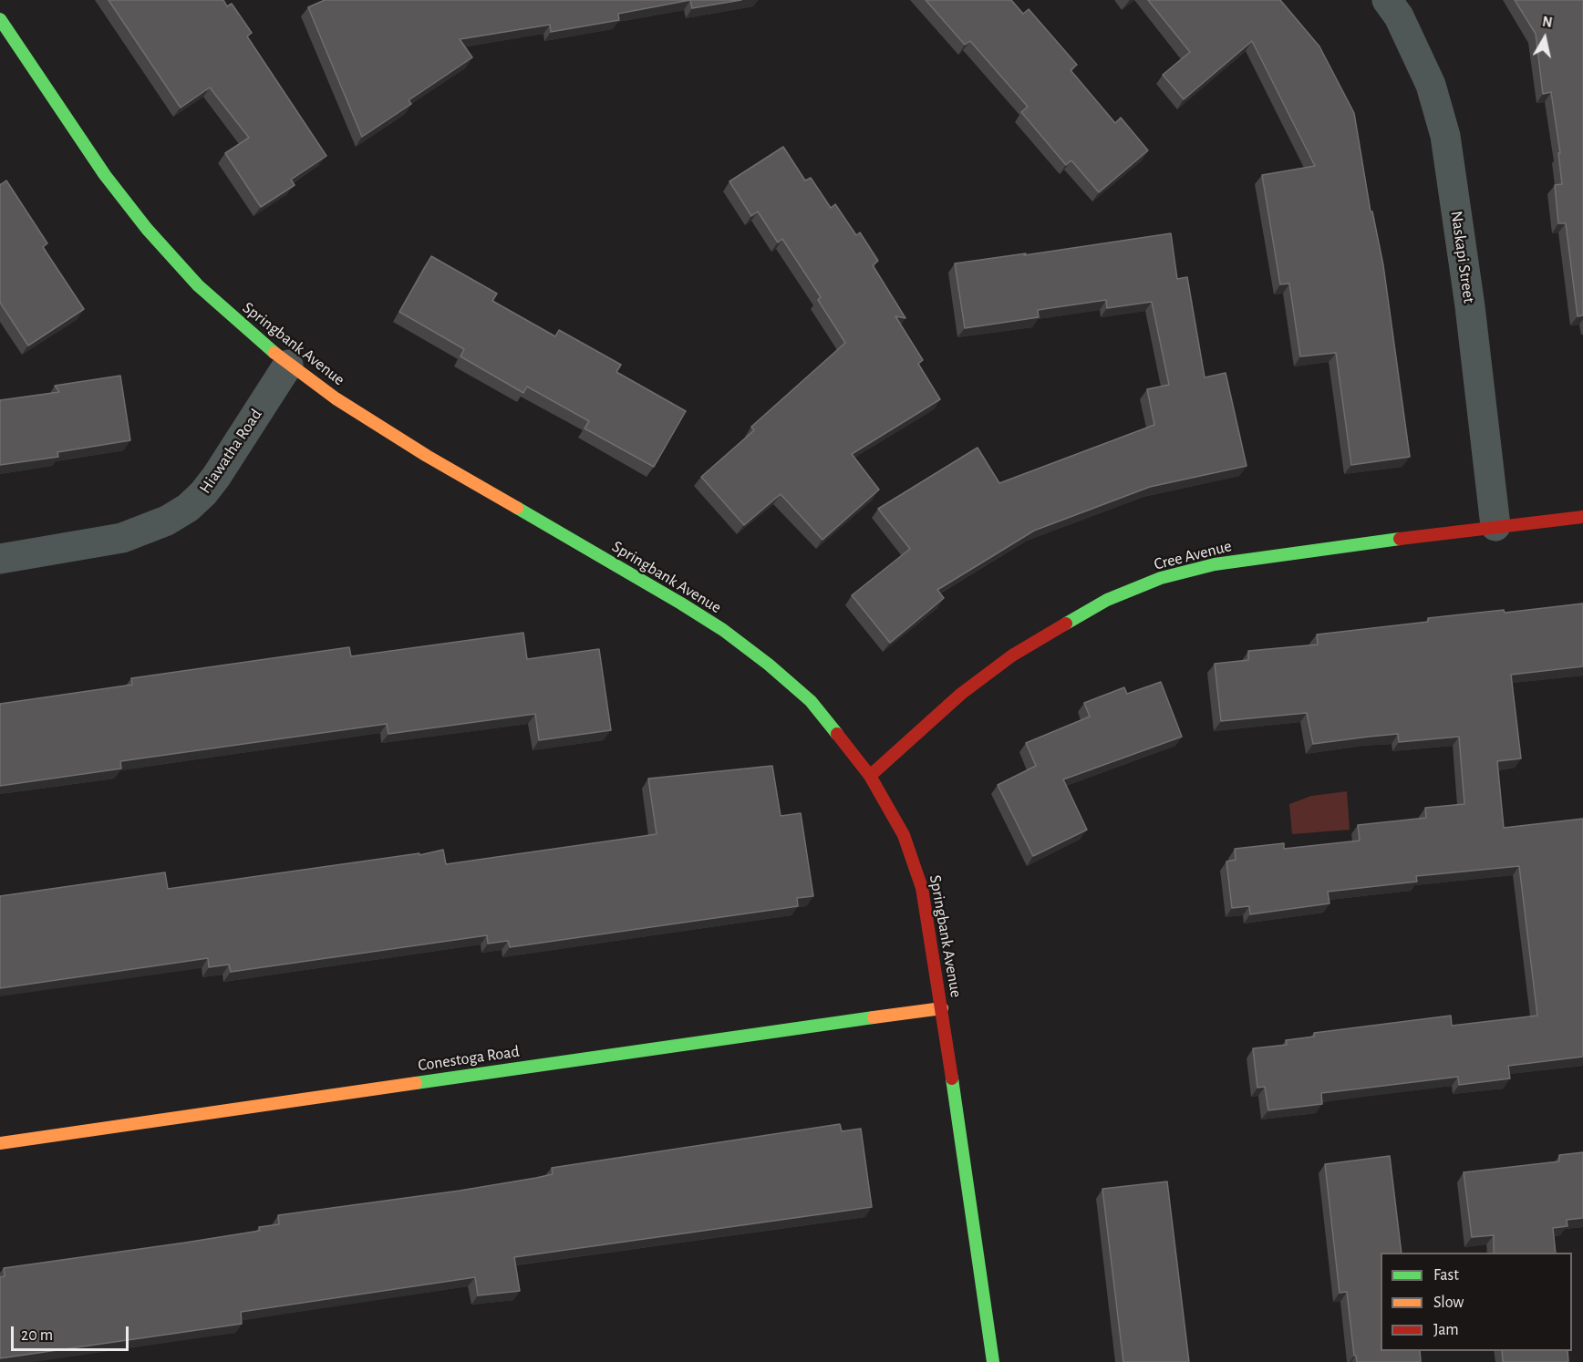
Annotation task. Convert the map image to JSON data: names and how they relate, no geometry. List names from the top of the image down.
{
  "streets": {
    "main road": ["Springbank Avenue", "Cree Avenue", "Conestoga Road"],
    "street": ["Naskapi Street", "Hiawatha Road"]
  },
  "crossings": [
    ["Naskapi Street", "Cree Avenue"],
    ["Springbank Avenue", "Hiawatha Road"],
    ["Springbank Avenue", "Cree Avenue"],
    ["Springbank Avenue", "Conestoga Road"]
  ],
  "legend": ["Fast", "Slow", "Jam"],
  "scale_bar": "20 m",
  "north": "top"
}
